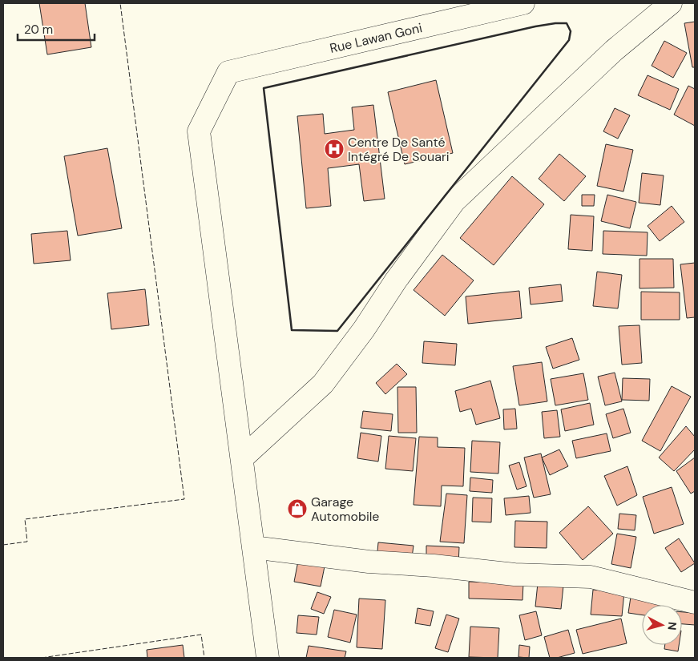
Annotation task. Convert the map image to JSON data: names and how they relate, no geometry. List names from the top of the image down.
{
  "streets": {
    "street": ["Rue Lawan Goni"]
  },
  "places": {
    "hospital": ["Centre De Santé Intégré De Souari"],
    "shop": ["Garage Automobile"]
  },
  "scale_bar": "20 m",
  "north": "right"
}
